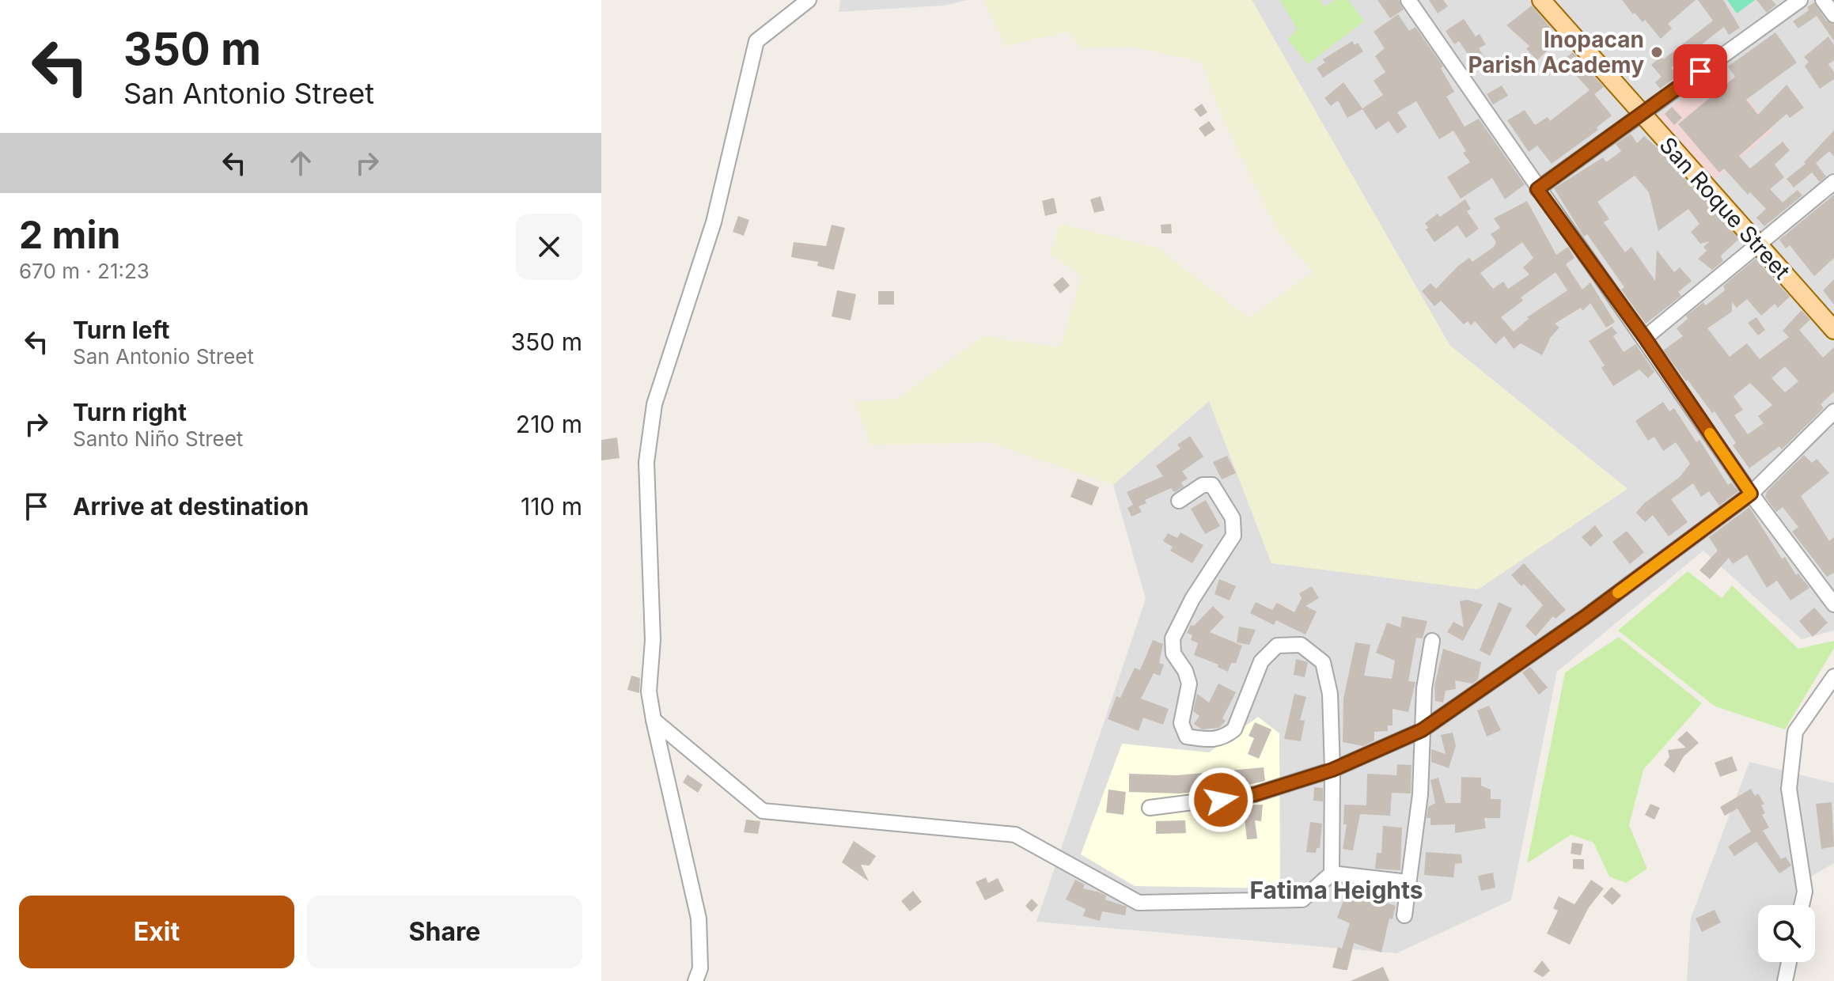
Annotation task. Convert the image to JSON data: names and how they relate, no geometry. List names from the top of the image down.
{
  "streets": {
    "main road": ["San Roque Street"]
  },
  "districts": ["Fatima Heights"],
  "places": ["Inopacan Parish Academy"],
  "page": {
    "turn": ["350 m", "San Antonio Street"],
    "heading": ["2 min", "670 m · 21:23"],
    "list": [
      {
        "name": "Turn left",
        "note": "San Antonio Street",
        "value": "350 m"
      },
      {
        "name": "Turn right",
        "note": "Santo Niño Street",
        "value": "210 m"
      },
      {
        "name": "Arrive at destination",
        "value": "110 m"
      }
    ],
    "buttons": ["Exit", "Share"]
  }
}
